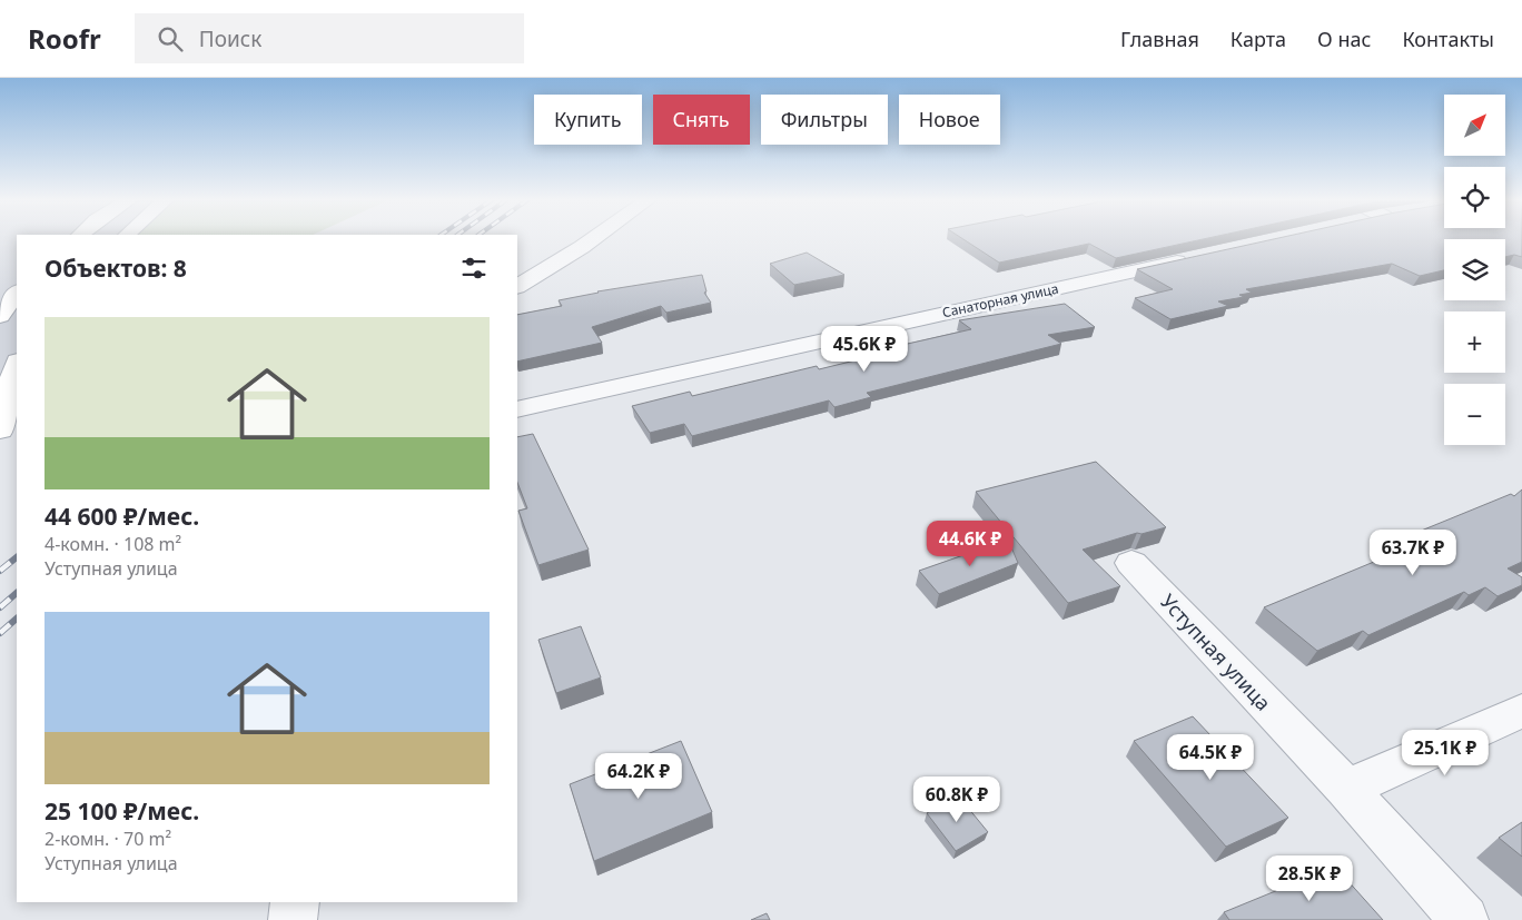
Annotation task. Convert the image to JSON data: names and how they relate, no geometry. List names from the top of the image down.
{
  "streets": {
    "street": ["Санаторная улица", "Уступная улица"]
  },
  "north": "top right",
  "page": {
    "header": "Roofr",
    "search": "Поиск",
    "nav": [
      "Главная",
      "Карта",
      "О нас",
      "Контакты"
    ],
    "map_buttons": ["+", "−"],
    "chip": [
      "Купить",
      "Снять",
      "Фильтры",
      "Новое"
    ],
    "heading": "Объектов: 8",
    "list": [
      {
        "name": "44 600 ₽/мес.",
        "note": "4-комн. · 108 m² · Уступная улица"
      },
      {
        "name": "25 100 ₽/мес.",
        "note": "2-комн. · 70 m² · Уступная улица"
      }
    ],
    "price": [
      "45.6K ₽",
      "44.6K ₽",
      "63.7K ₽",
      "25.1K ₽",
      "64.5K ₽",
      "64.2K ₽",
      "60.8K ₽",
      "28.5K ₽"
    ]
  }
}
